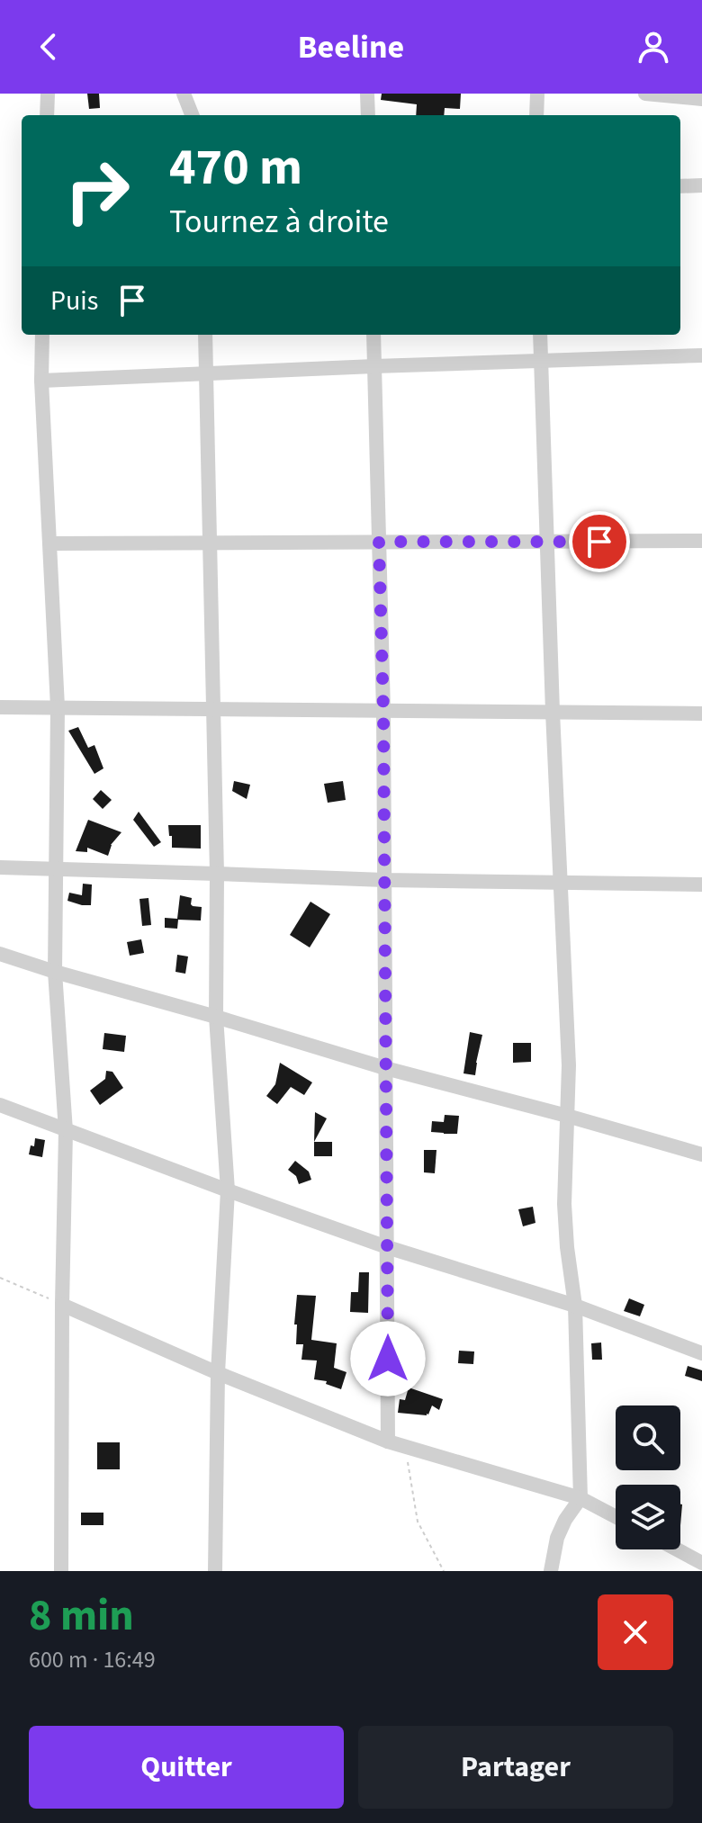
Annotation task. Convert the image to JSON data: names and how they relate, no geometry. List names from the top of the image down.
{
  "page": {
    "header": "Beeline",
    "turn": ["470 m", "Tournez à droite"],
    "then": "Puis",
    "heading": ["8 min", "600 m · 16:49"],
    "buttons": ["Quitter", "Partager"]
  }
}
